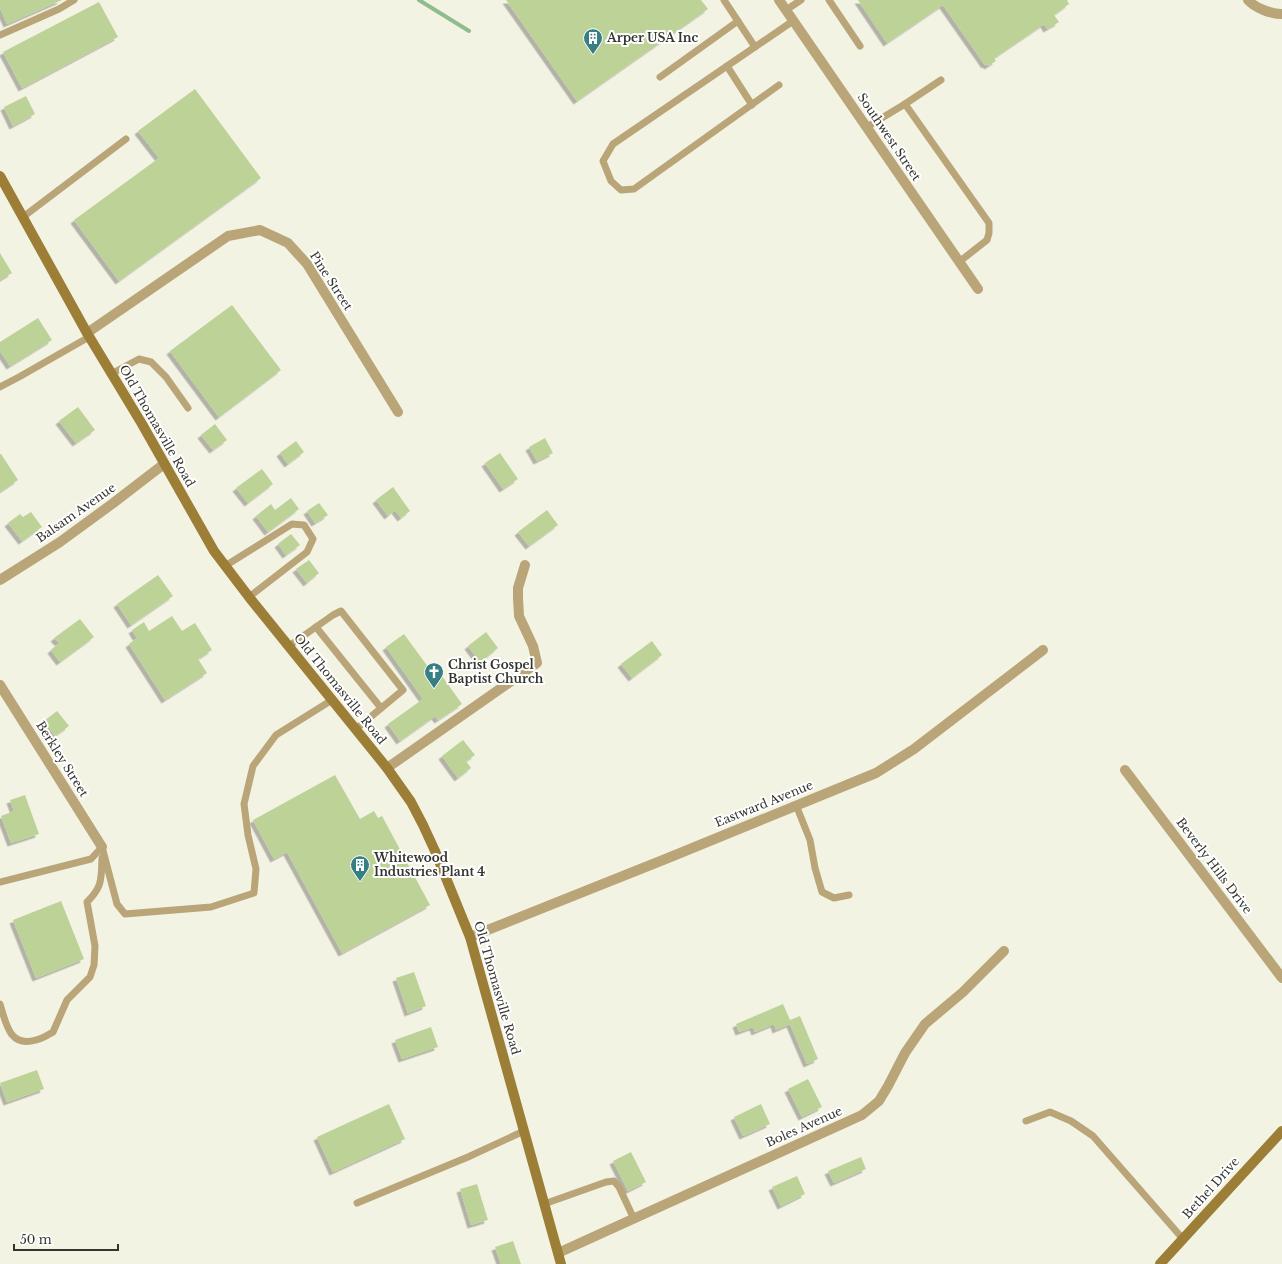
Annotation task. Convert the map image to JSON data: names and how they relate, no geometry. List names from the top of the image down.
{
  "streets": {
    "street": [
      "Southwest Street",
      "Pine Street",
      "Old Thomasville Road",
      "Balsam Avenue",
      "Berkley Street",
      "Eastward Avenue",
      "Beverly Hills Drive",
      "Boles Avenue",
      "Bethel Drive"
    ]
  },
  "crossings": [
    ["Pine Street", "Old Thomasville Road"],
    ["Old Thomasville Road", "Balsam Avenue"],
    ["Old Thomasville Road", "Eastward Avenue"],
    ["Old Thomasville Road", "Boles Avenue"]
  ],
  "places": {
    "building": ["Arper USA Inc", "Whitewood Industries Plant 4"],
    "church": ["Christ Gospel Baptist Church"]
  },
  "scale_bar": "50 m"
}
